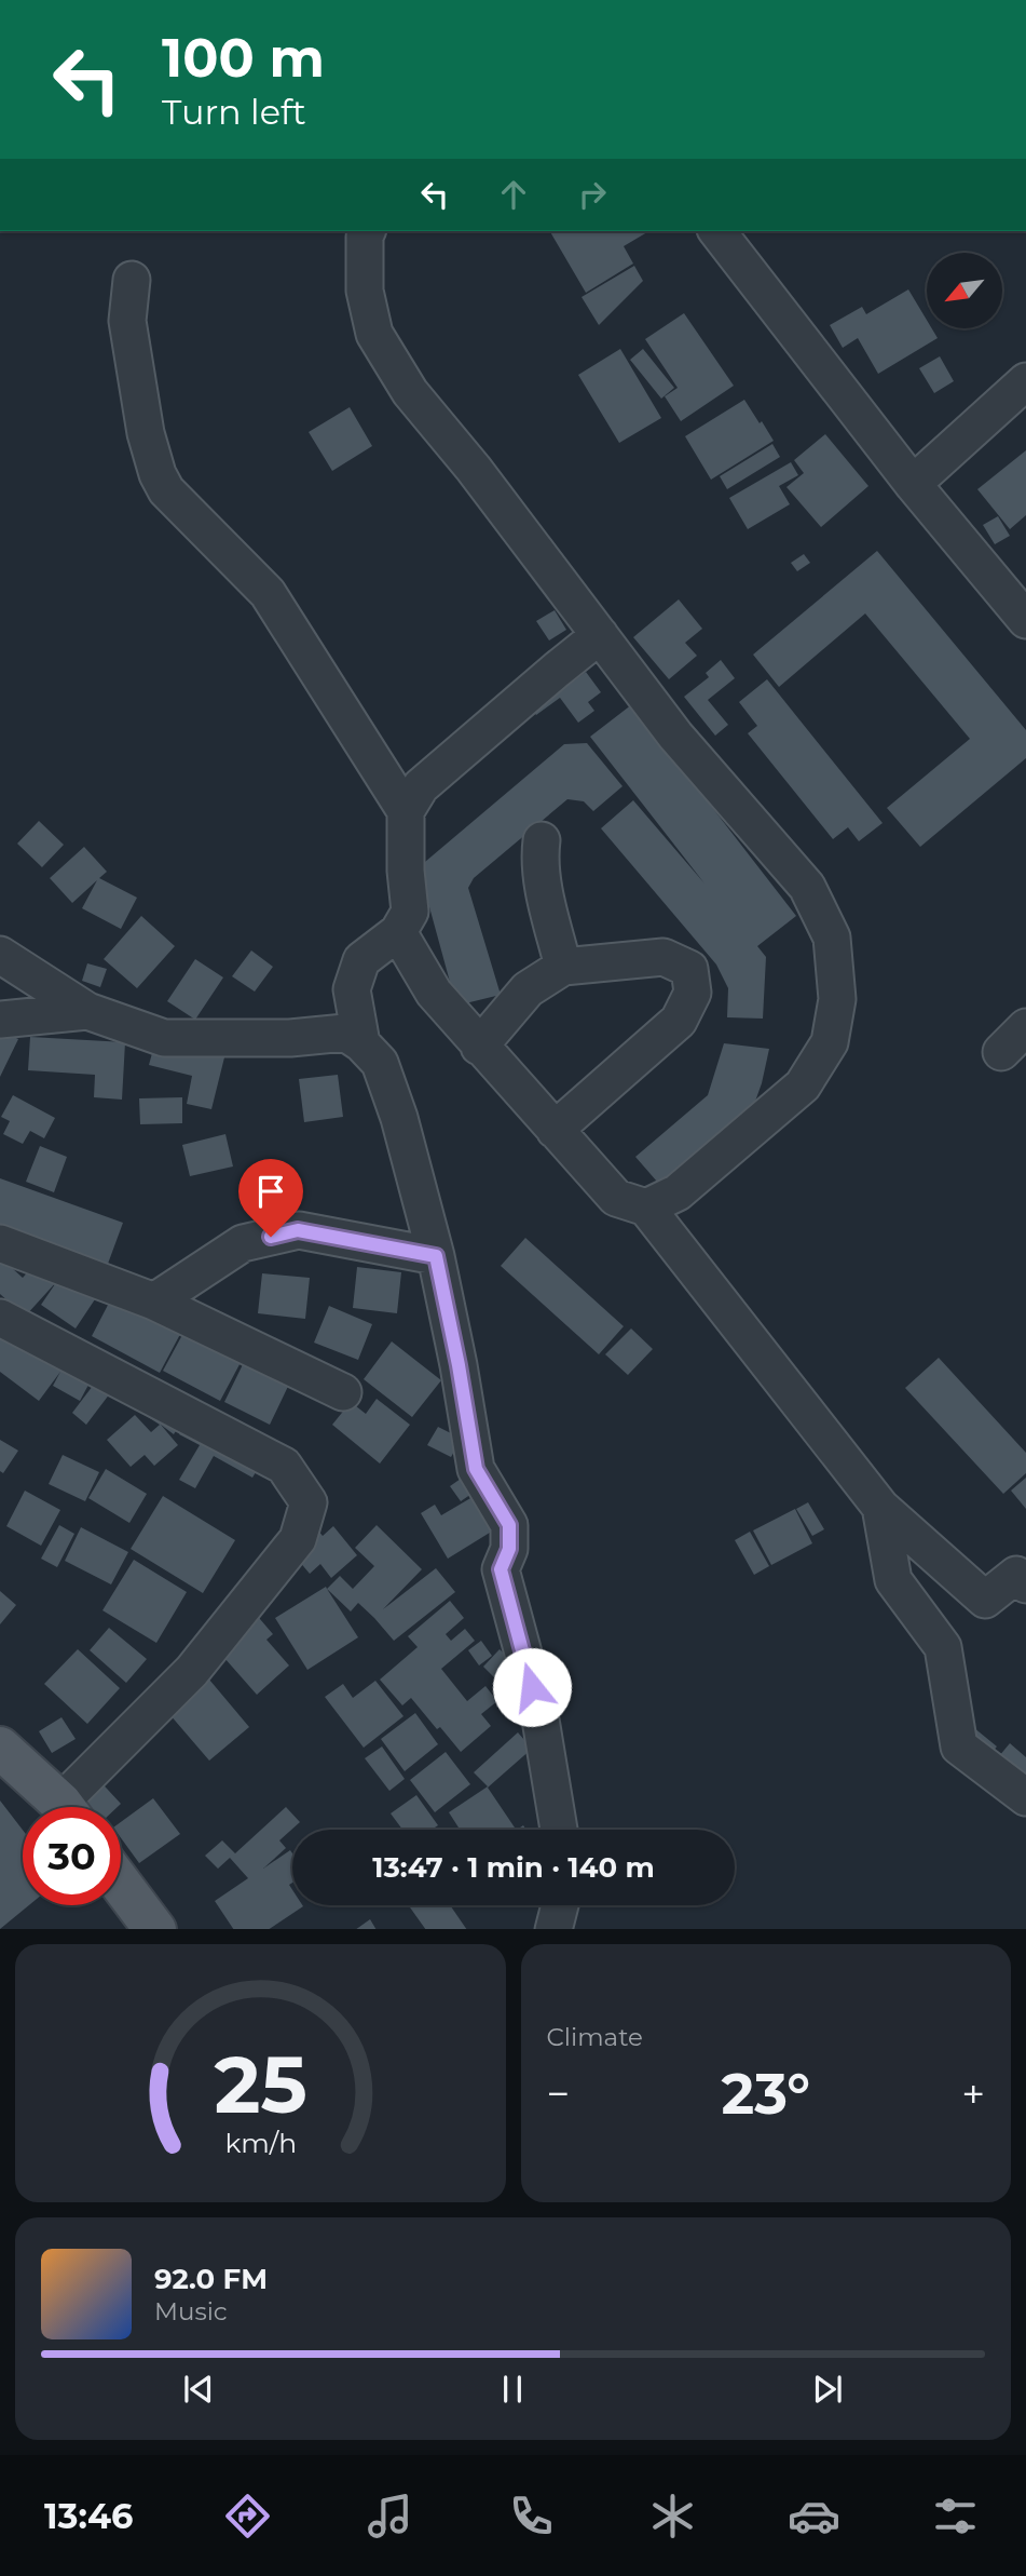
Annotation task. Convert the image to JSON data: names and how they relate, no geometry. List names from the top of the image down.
{
  "north": "bottom left",
  "page": {
    "turn": ["100 m", "Turn left"],
    "limit": "30",
    "trip": "13:47 · 1 min · 140 m",
    "tile": "Climate",
    "heat": ["−", "23°", "+"],
    "song": ["92.0 FM", "Music"],
    "tabs": "13:46",
    "gauge": ["25", "km/h"]
  }
}
